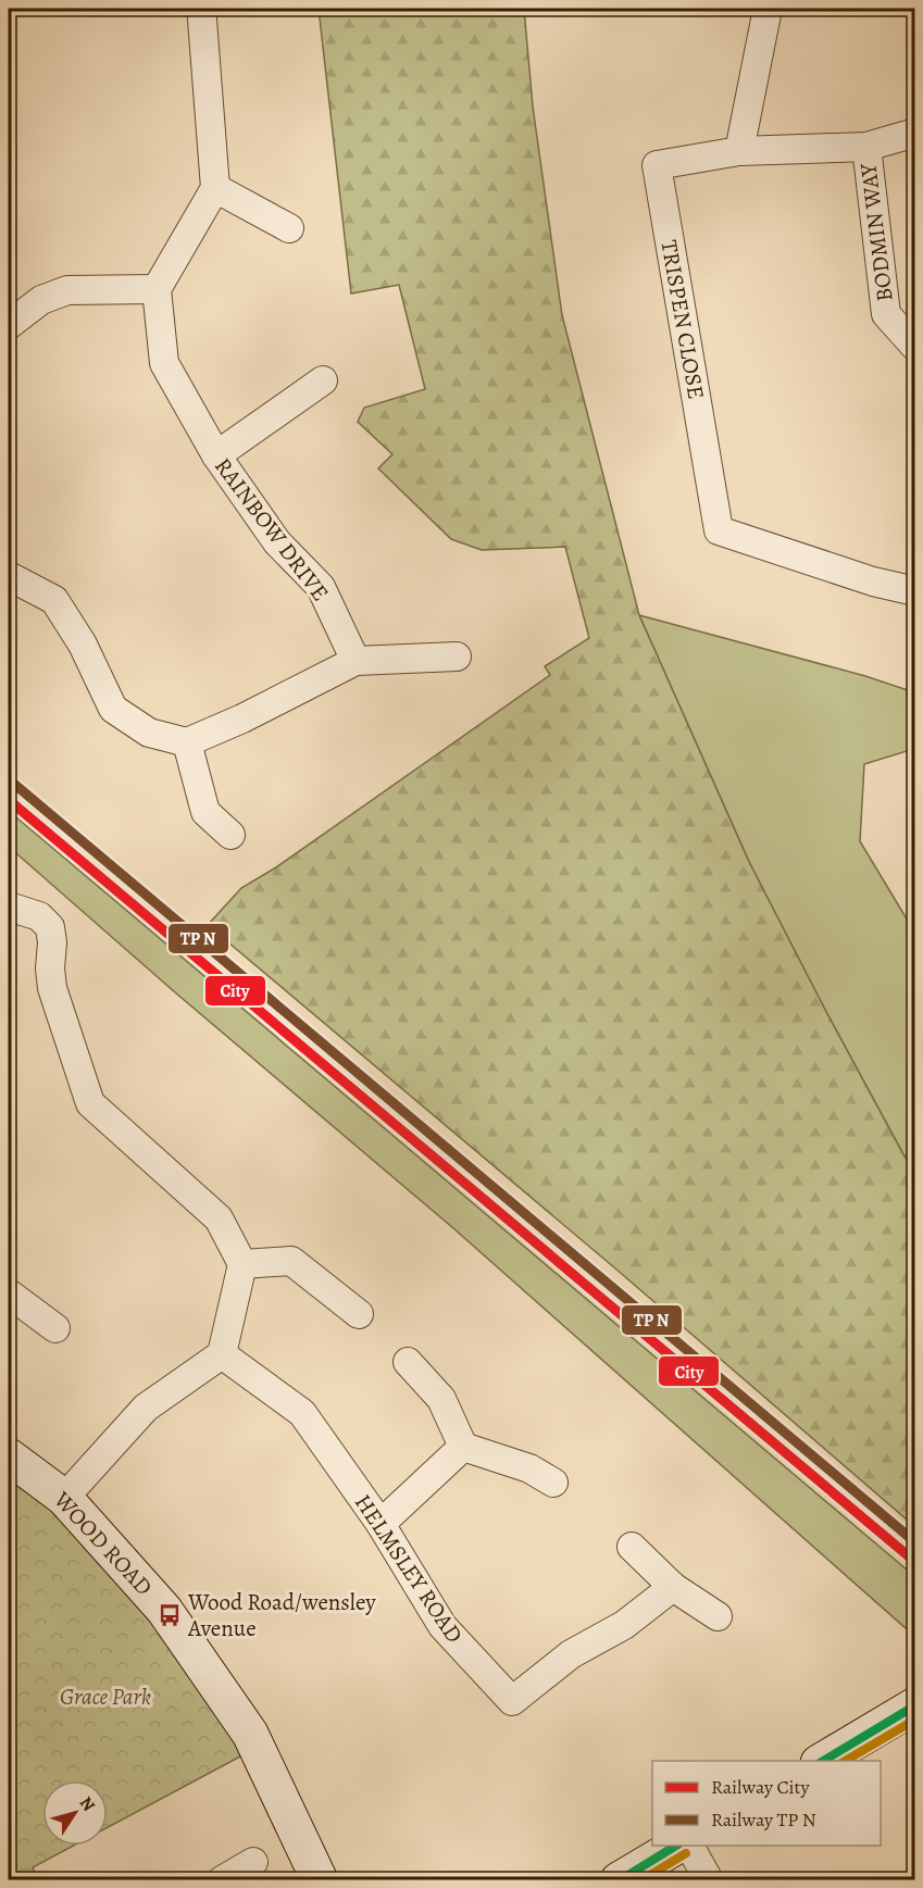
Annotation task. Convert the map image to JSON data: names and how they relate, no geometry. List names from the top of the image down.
{
  "streets": {
    "street": [
      "BODMIN WAY",
      "TRISPEN CLOSE",
      "RAINBOW DRIVE",
      "WOOD ROAD",
      "HELMSLEY ROAD"
    ]
  },
  "crossings": [
    ["BODMIN WAY", "TRISPEN CLOSE"]
  ],
  "parks": ["Grace Park"],
  "places": {
    "bus stop": ["Wood Road/wensley Avenue"]
  },
  "lines": ["rail line City"],
  "legend": ["Railway City", "Railway TP N"],
  "north": "top right"
}
